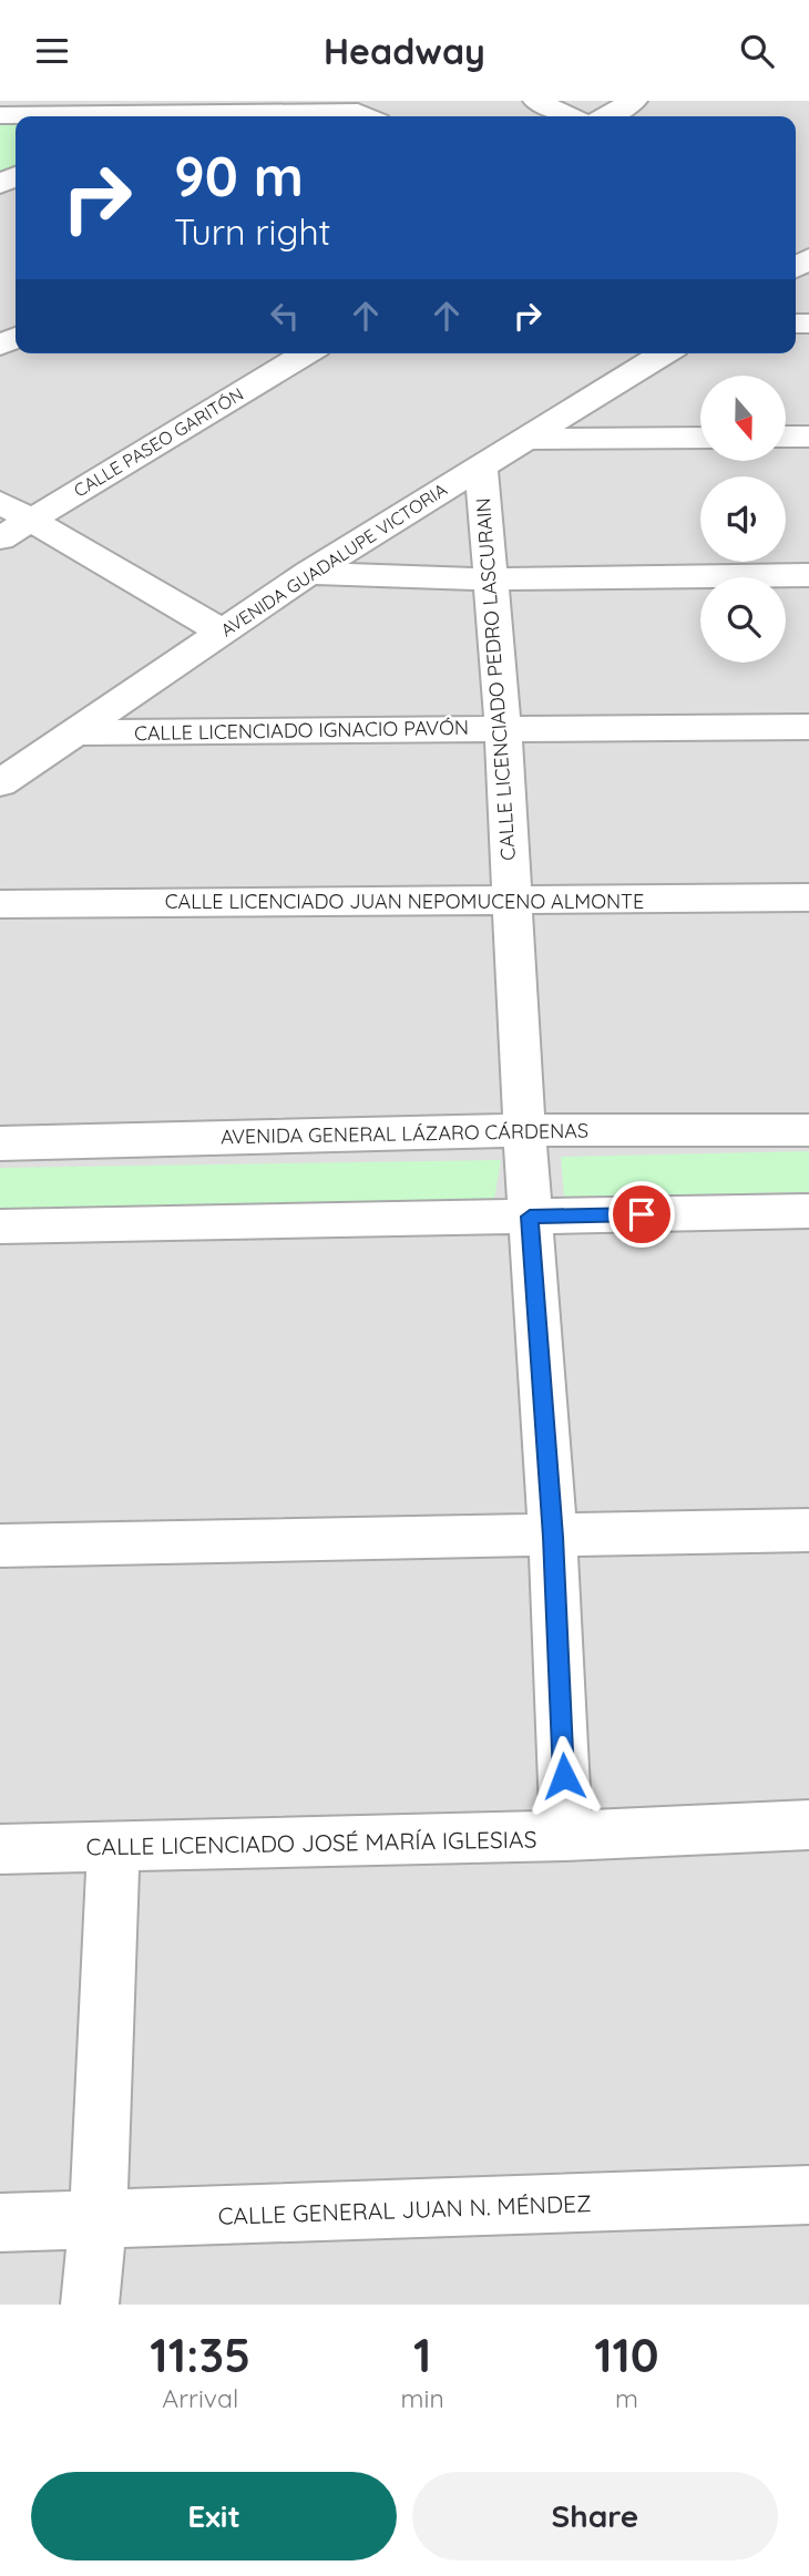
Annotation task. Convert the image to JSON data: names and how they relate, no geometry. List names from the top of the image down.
{
  "streets": {
    "street": [
      "CALLE PASEO GARITÓN",
      "AVENIDA GUADALUPE VICTORIA",
      "CALLE LICENCIADO PEDRO LASCURAIN",
      "CALLE LICENCIADO IGNACIO PAVÓN",
      "CALLE LICENCIADO JUAN NEPOMUCENO ALMONTE",
      "AVENIDA GENERAL LÁZARO CÁRDENAS",
      "CALLE LICENCIADO JOSÉ MARÍA IGLESIAS",
      "CALLE GENERAL JUAN N. MÉNDEZ"
    ]
  },
  "crossings": [
    ["AVENIDA GUADALUPE VICTORIA", "CALLE LICENCIADO PEDRO LASCURAIN"],
    ["AVENIDA GUADALUPE VICTORIA", "CALLE LICENCIADO IGNACIO PAVÓN"],
    ["CALLE LICENCIADO PEDRO LASCURAIN", "CALLE LICENCIADO IGNACIO PAVÓN"],
    ["CALLE LICENCIADO PEDRO LASCURAIN", "CALLE LICENCIADO JUAN NEPOMUCENO ALMONTE"],
    ["CALLE LICENCIADO PEDRO LASCURAIN", "AVENIDA GENERAL LÁZARO CÁRDENAS"],
    ["CALLE LICENCIADO PEDRO LASCURAIN", "CALLE LICENCIADO JOSÉ MARÍA IGLESIAS"]
  ],
  "north": "bottom",
  "page": {
    "header": "Headway",
    "turn": ["90 m", "Turn right"],
    "eta": [
      "11:35",
      "Arrival",
      "1",
      "min",
      "110",
      "m"
    ],
    "buttons": ["Exit", "Share"]
  }
}
